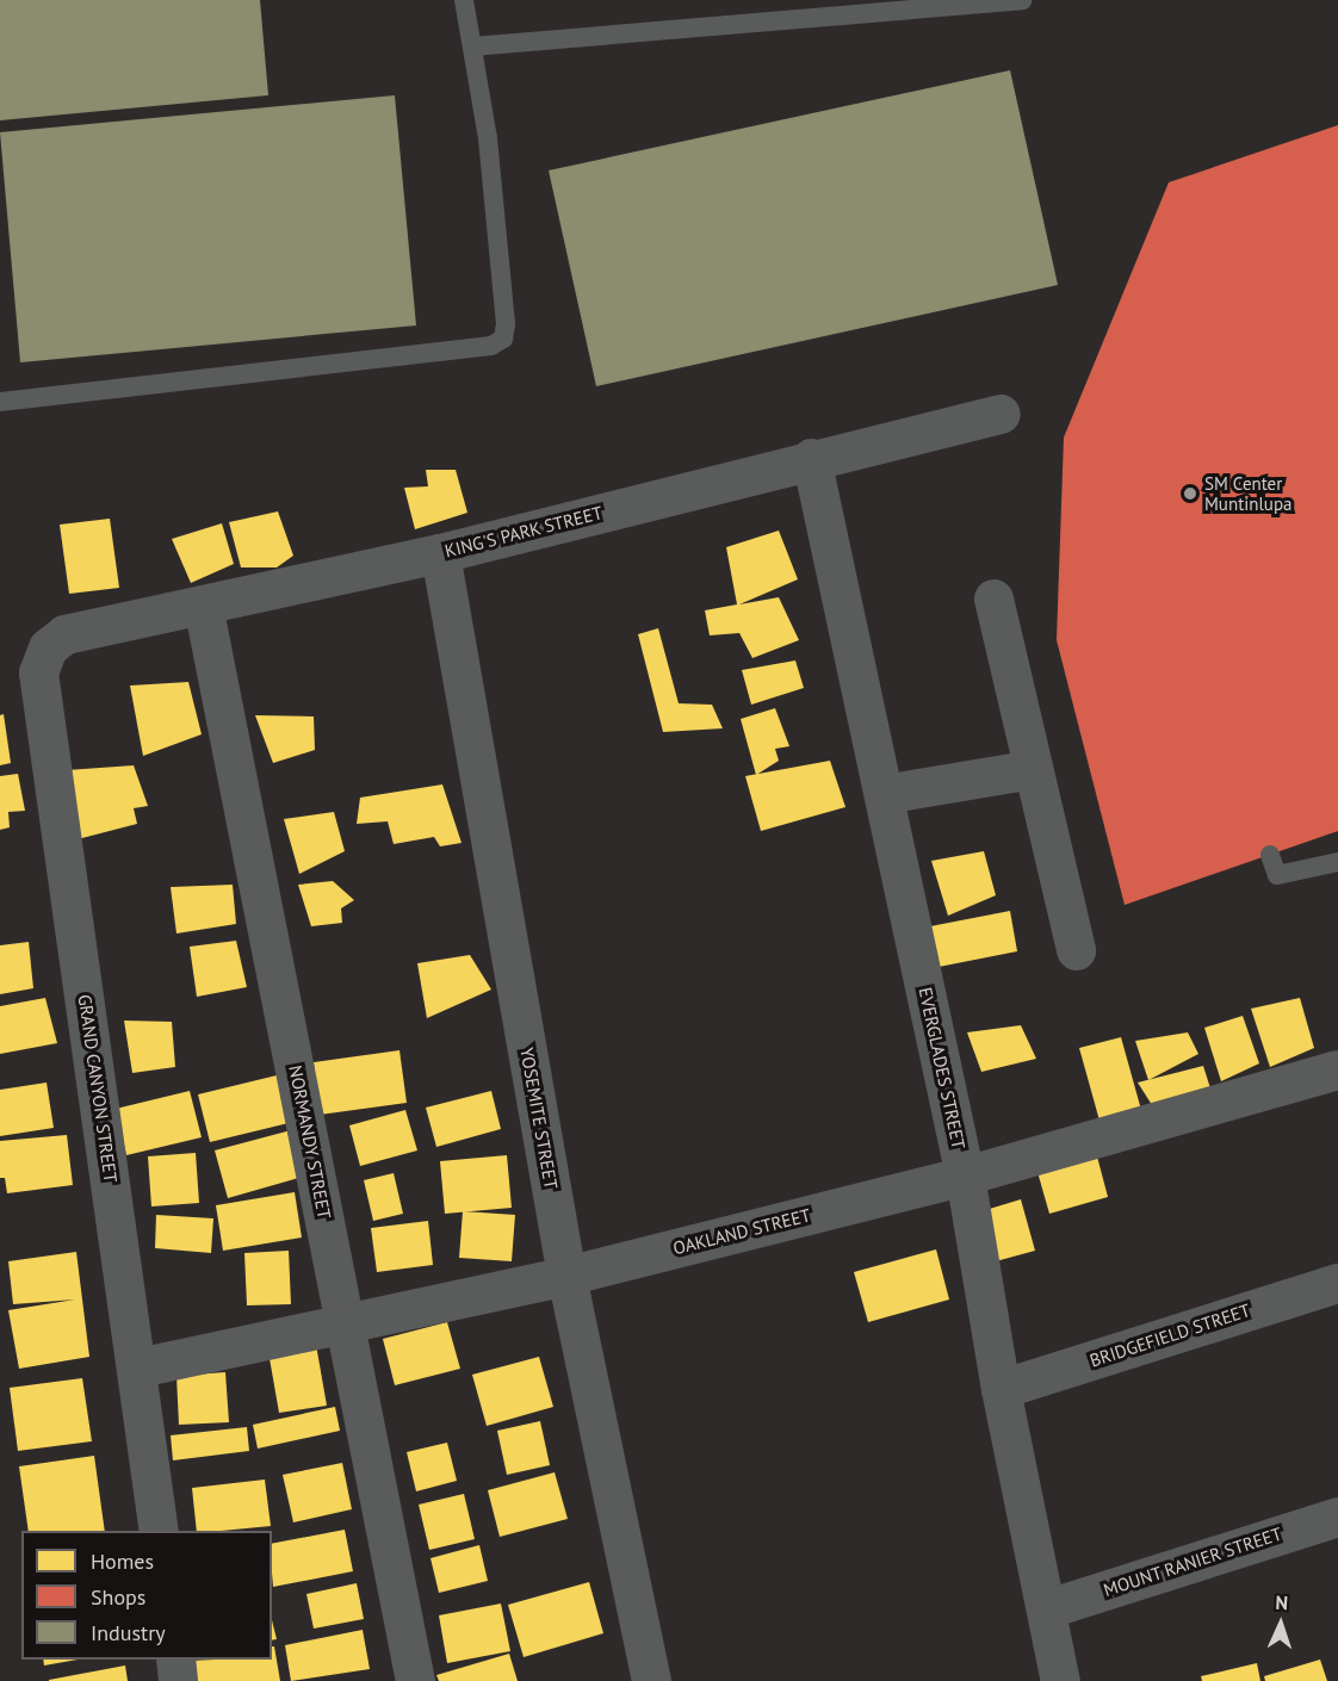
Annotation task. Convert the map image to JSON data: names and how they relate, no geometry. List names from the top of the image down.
{
  "streets": {
    "street": [
      "KING'S PARK STREET",
      "EVERGLADES STREET",
      "GRAND CANYON STREET",
      "YOSEMITE STREET",
      "NORMANDY STREET",
      "OAKLAND STREET",
      "BRIDGEFIELD STREET",
      "MOUNT RANIER STREET"
    ]
  },
  "crossings": [
    ["KING'S PARK STREET", "EVERGLADES STREET"],
    ["KING'S PARK STREET", "GRAND CANYON STREET"],
    ["KING'S PARK STREET", "YOSEMITE STREET"],
    ["KING'S PARK STREET", "NORMANDY STREET"],
    ["EVERGLADES STREET", "OAKLAND STREET"],
    ["EVERGLADES STREET", "BRIDGEFIELD STREET"],
    ["EVERGLADES STREET", "MOUNT RANIER STREET"],
    ["GRAND CANYON STREET", "OAKLAND STREET"],
    ["YOSEMITE STREET", "OAKLAND STREET"],
    ["NORMANDY STREET", "OAKLAND STREET"]
  ],
  "places": ["SM Center Muntinlupa"],
  "legend": ["Homes", "Shops", "Industry"],
  "north": "top"
}
